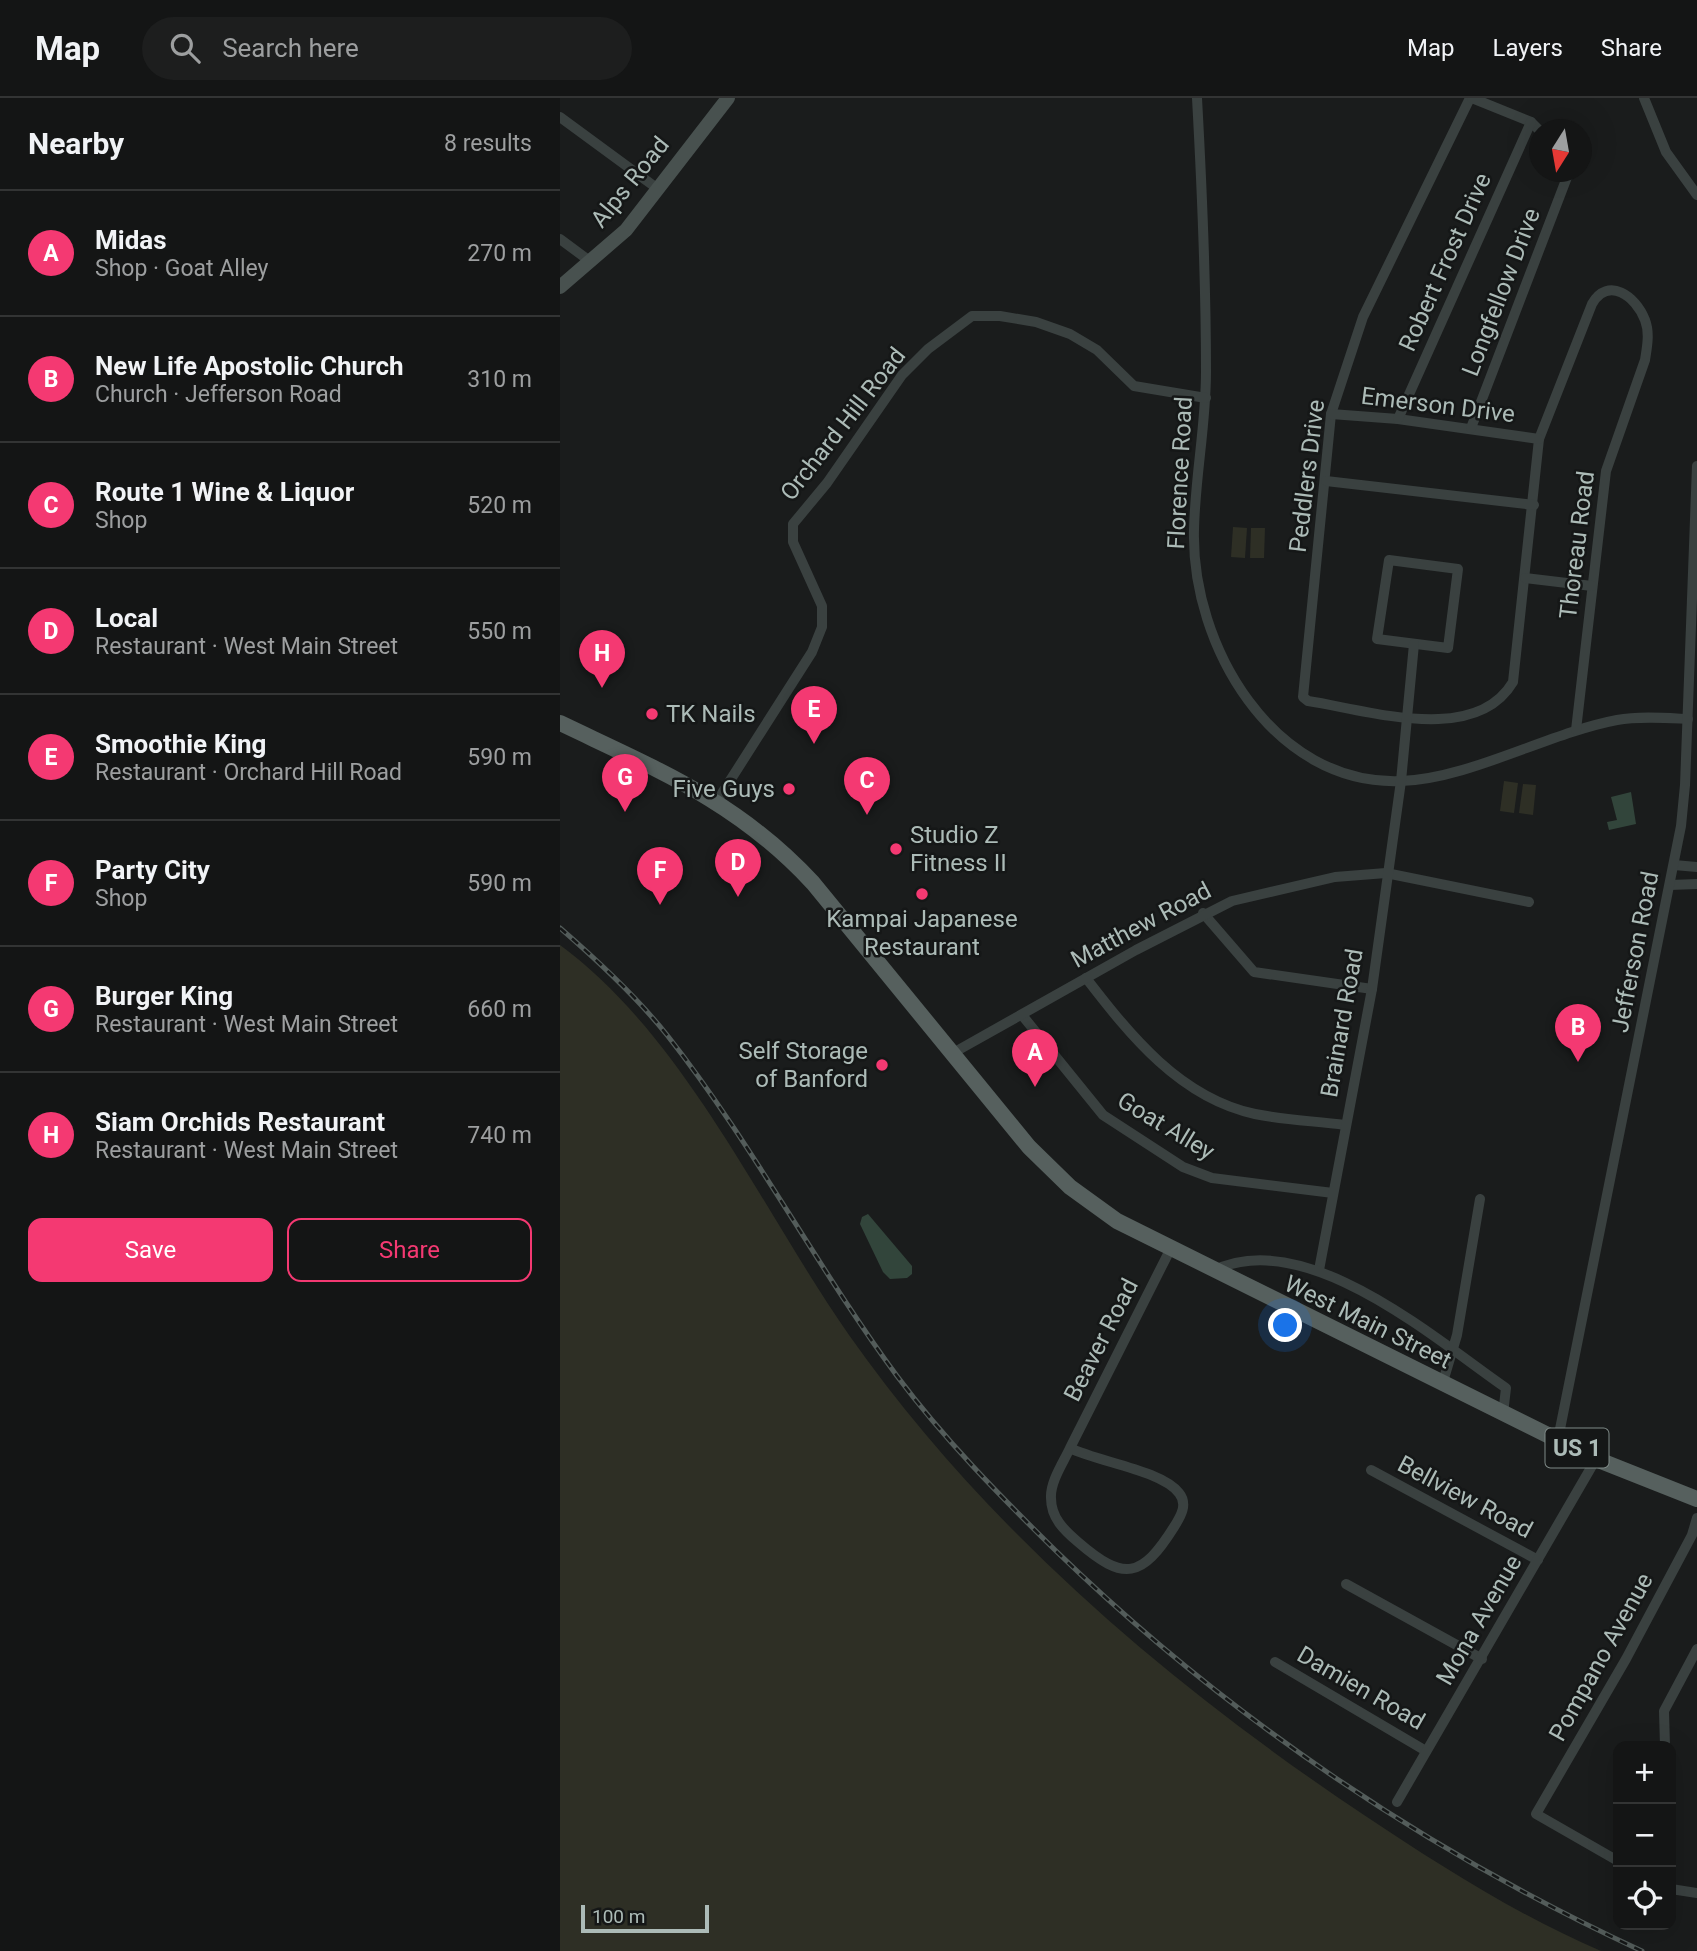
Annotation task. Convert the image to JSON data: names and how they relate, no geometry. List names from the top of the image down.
{
  "streets": {
    "main road": ["West Main Street", "US 1"],
    "street": [
      "Alps Road",
      "Robert Frost Drive",
      "Longfellow Drive",
      "Emerson Drive",
      "Orchard Hill Road",
      "Florence Road",
      "Peddlers Drive",
      "Thoreau Road",
      "Matthew Road",
      "Jefferson Road",
      "Brainard Road",
      "Goat Alley",
      "Beaver Road",
      "Bellview Road",
      "Mona Avenue",
      "Pompano Avenue",
      "Damien Road"
    ]
  },
  "crossings": [
    ["Robert Frost Drive", "Emerson Drive"],
    ["Longfellow Drive", "Emerson Drive"],
    ["Emerson Drive", "Peddlers Drive"],
    ["Orchard Hill Road", "Florence Road"],
    ["Orchard Hill Road", "West Main Street"],
    ["Florence Road", "Thoreau Road"],
    ["Florence Road", "Jefferson Road"],
    ["Florence Road", "Brainard Road"],
    ["Peddlers Drive", "Thoreau Road"],
    ["Matthew Road", "Brainard Road"],
    ["Matthew Road", "Goat Alley"],
    ["Matthew Road", "West Main Street"],
    ["Jefferson Road", "West Main Street"],
    ["Brainard Road", "Goat Alley"],
    ["Brainard Road", "West Main Street"],
    ["West Main Street", "Beaver Road"],
    ["West Main Street", "Mona Avenue"],
    ["Bellview Road", "Mona Avenue"],
    ["Mona Avenue", "Damien Road"]
  ],
  "places": [
    "TK Nails",
    "Five Guys",
    "Studio Z Fitness II",
    "Kampai Japanese Restaurant",
    "Self Storage of Banford"
  ],
  "scale_bar": "100 m",
  "north": "bottom",
  "page": {
    "header": "Map",
    "search": "Search here",
    "nav": ["Map", "Layers", "Share"],
    "heading": ["Nearby", "8 results"],
    "list": [
      {
        "mark": "A",
        "name": "Midas",
        "note": "Shop · Goat Alley",
        "value": "270 m"
      },
      {
        "mark": "B",
        "name": "New Life Apostolic Church",
        "note": "Church · Jefferson Road",
        "value": "310 m"
      },
      {
        "mark": "C",
        "name": "Route 1 Wine & Liquor",
        "note": "Shop",
        "value": "520 m"
      },
      {
        "mark": "D",
        "name": "Local",
        "note": "Restaurant · West Main Street",
        "value": "550 m"
      },
      {
        "mark": "E",
        "name": "Smoothie King",
        "note": "Restaurant · Orchard Hill Road",
        "value": "590 m"
      },
      {
        "mark": "F",
        "name": "Party City",
        "note": "Shop",
        "value": "590 m"
      },
      {
        "mark": "G",
        "name": "Burger King",
        "note": "Restaurant · West Main Street",
        "value": "660 m"
      },
      {
        "mark": "H",
        "name": "Siam Orchids Restaurant",
        "note": "Restaurant · West Main Street",
        "value": "740 m"
      }
    ],
    "pins": [
      "H",
      "E",
      "G",
      "C",
      "D",
      "F",
      "B",
      "A"
    ],
    "buttons": ["Save", "Share"],
    "map_buttons": ["+", "−"],
    "scale": "100 m"
  }
}
